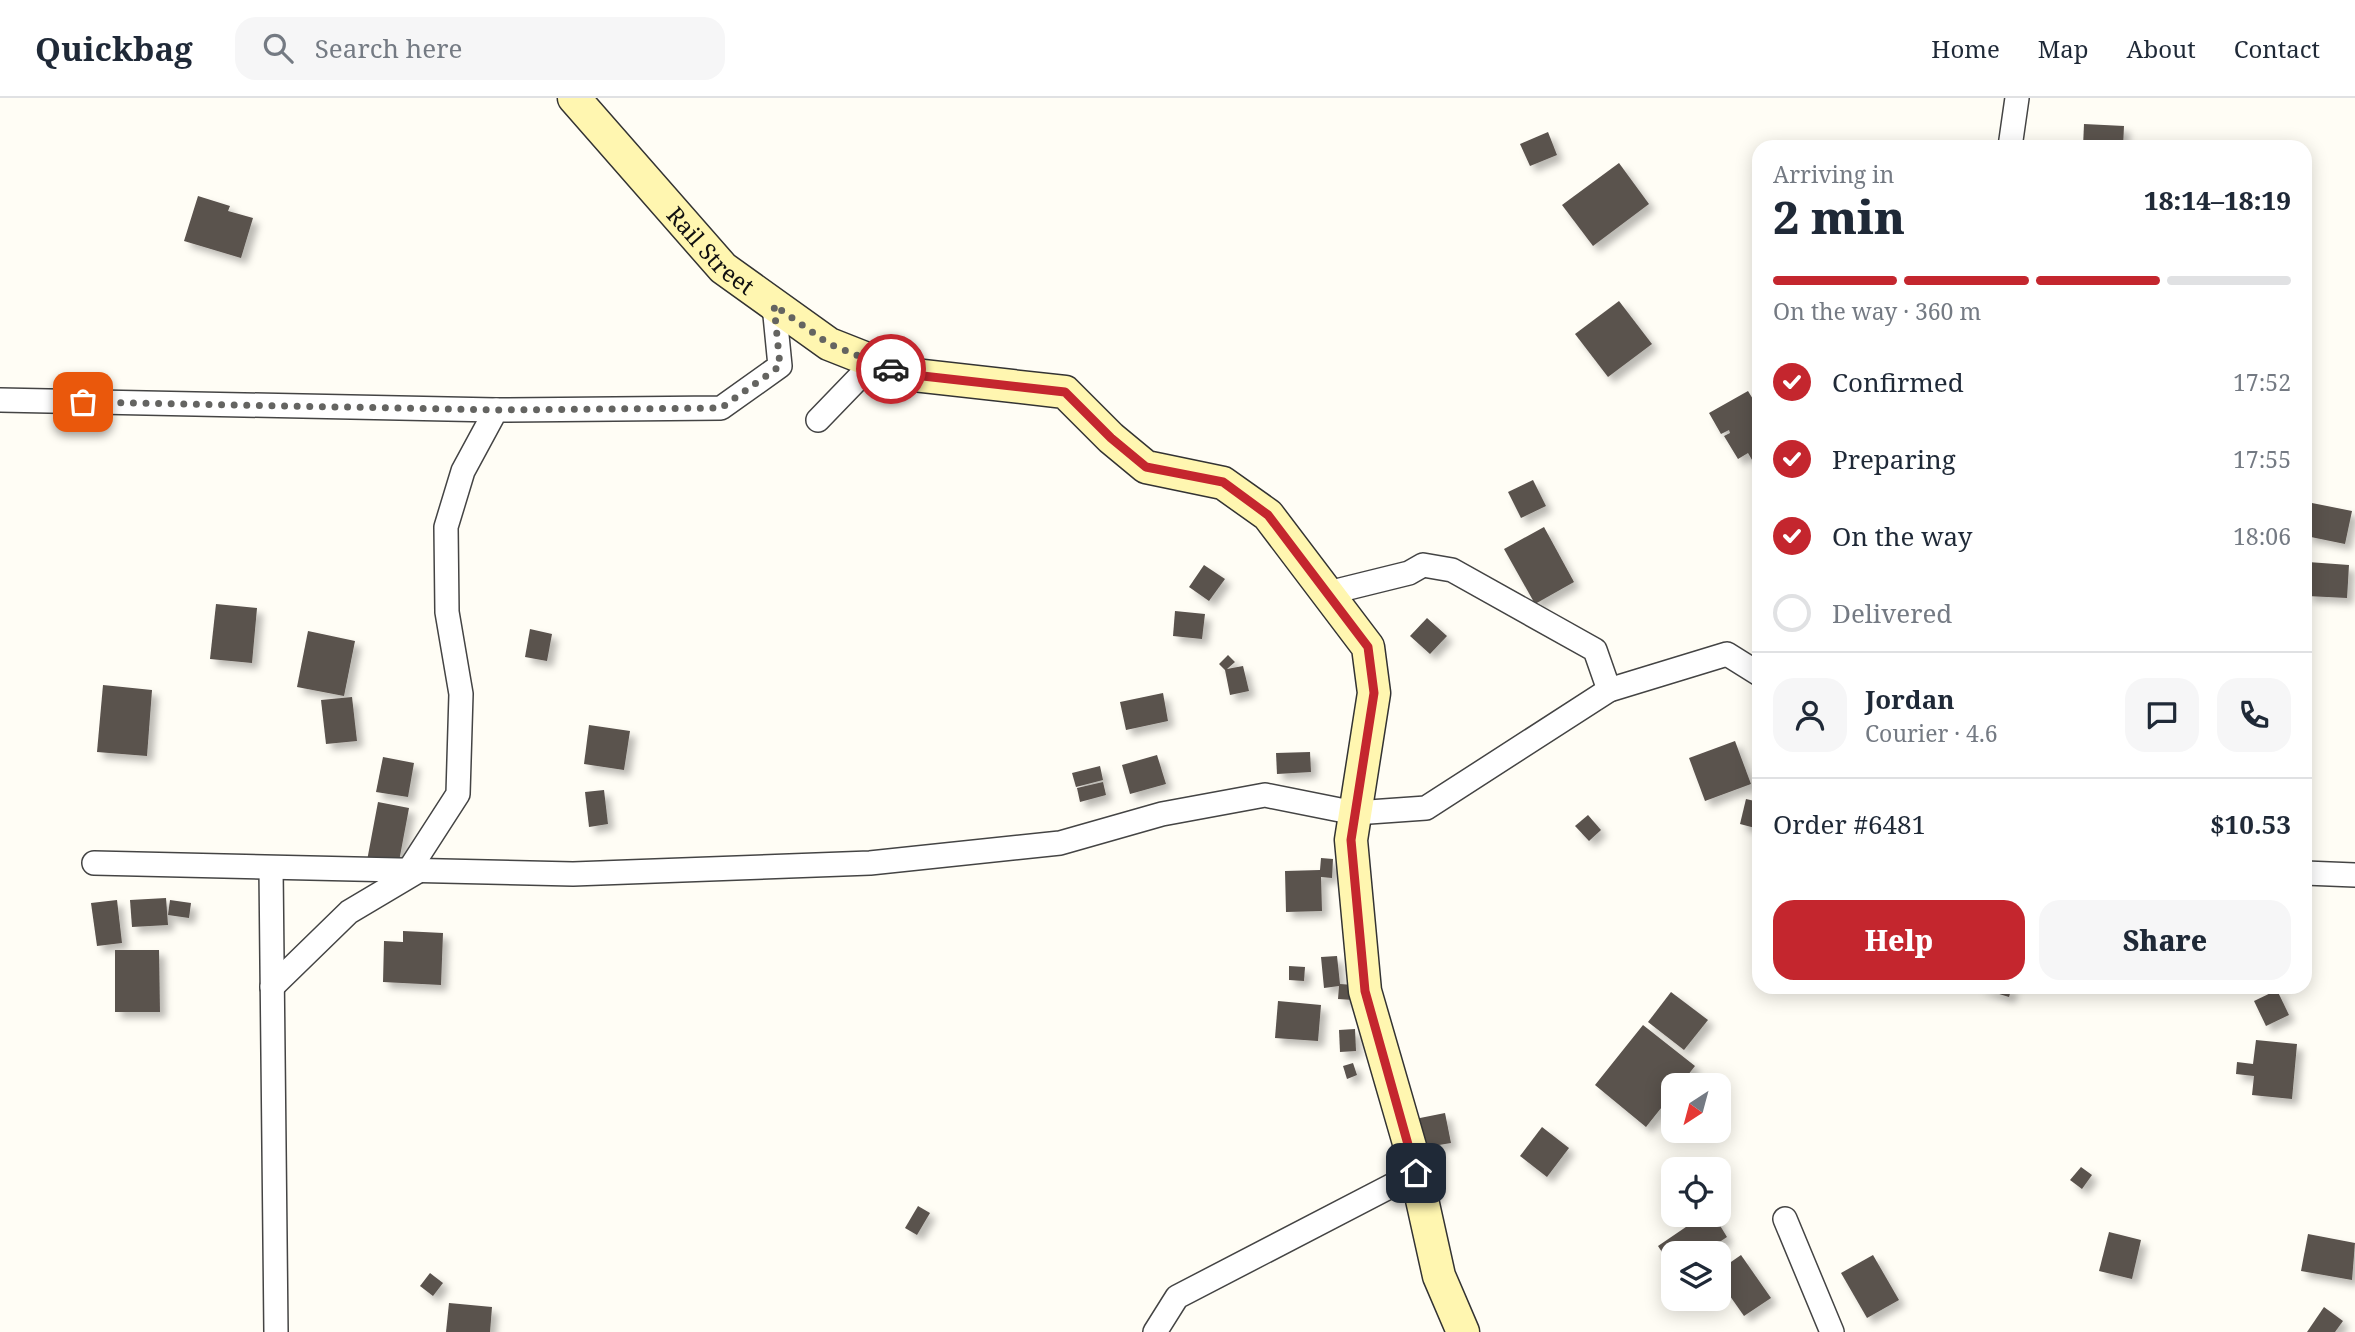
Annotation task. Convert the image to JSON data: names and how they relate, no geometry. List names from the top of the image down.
{
  "streets": {
    "street": ["Rail Street"]
  },
  "north": "bottom left",
  "page": {
    "header": "Quickbag",
    "search": "Search here",
    "nav": [
      "Home",
      "Map",
      "About",
      "Contact"
    ],
    "heading": ["2 min", "Arriving in", "18:14–18:19"],
    "panel": [
      "Jordan",
      "Courier · 4.6",
      "Order #6481",
      "$10.53"
    ],
    "bar": "On the way · 360 m",
    "list": [
      ["Confirmed", "17:52"],
      ["Preparing", "17:55"],
      ["On the way", "18:06"],
      "Delivered"
    ],
    "buttons": ["Help", "Share"]
  }
}
